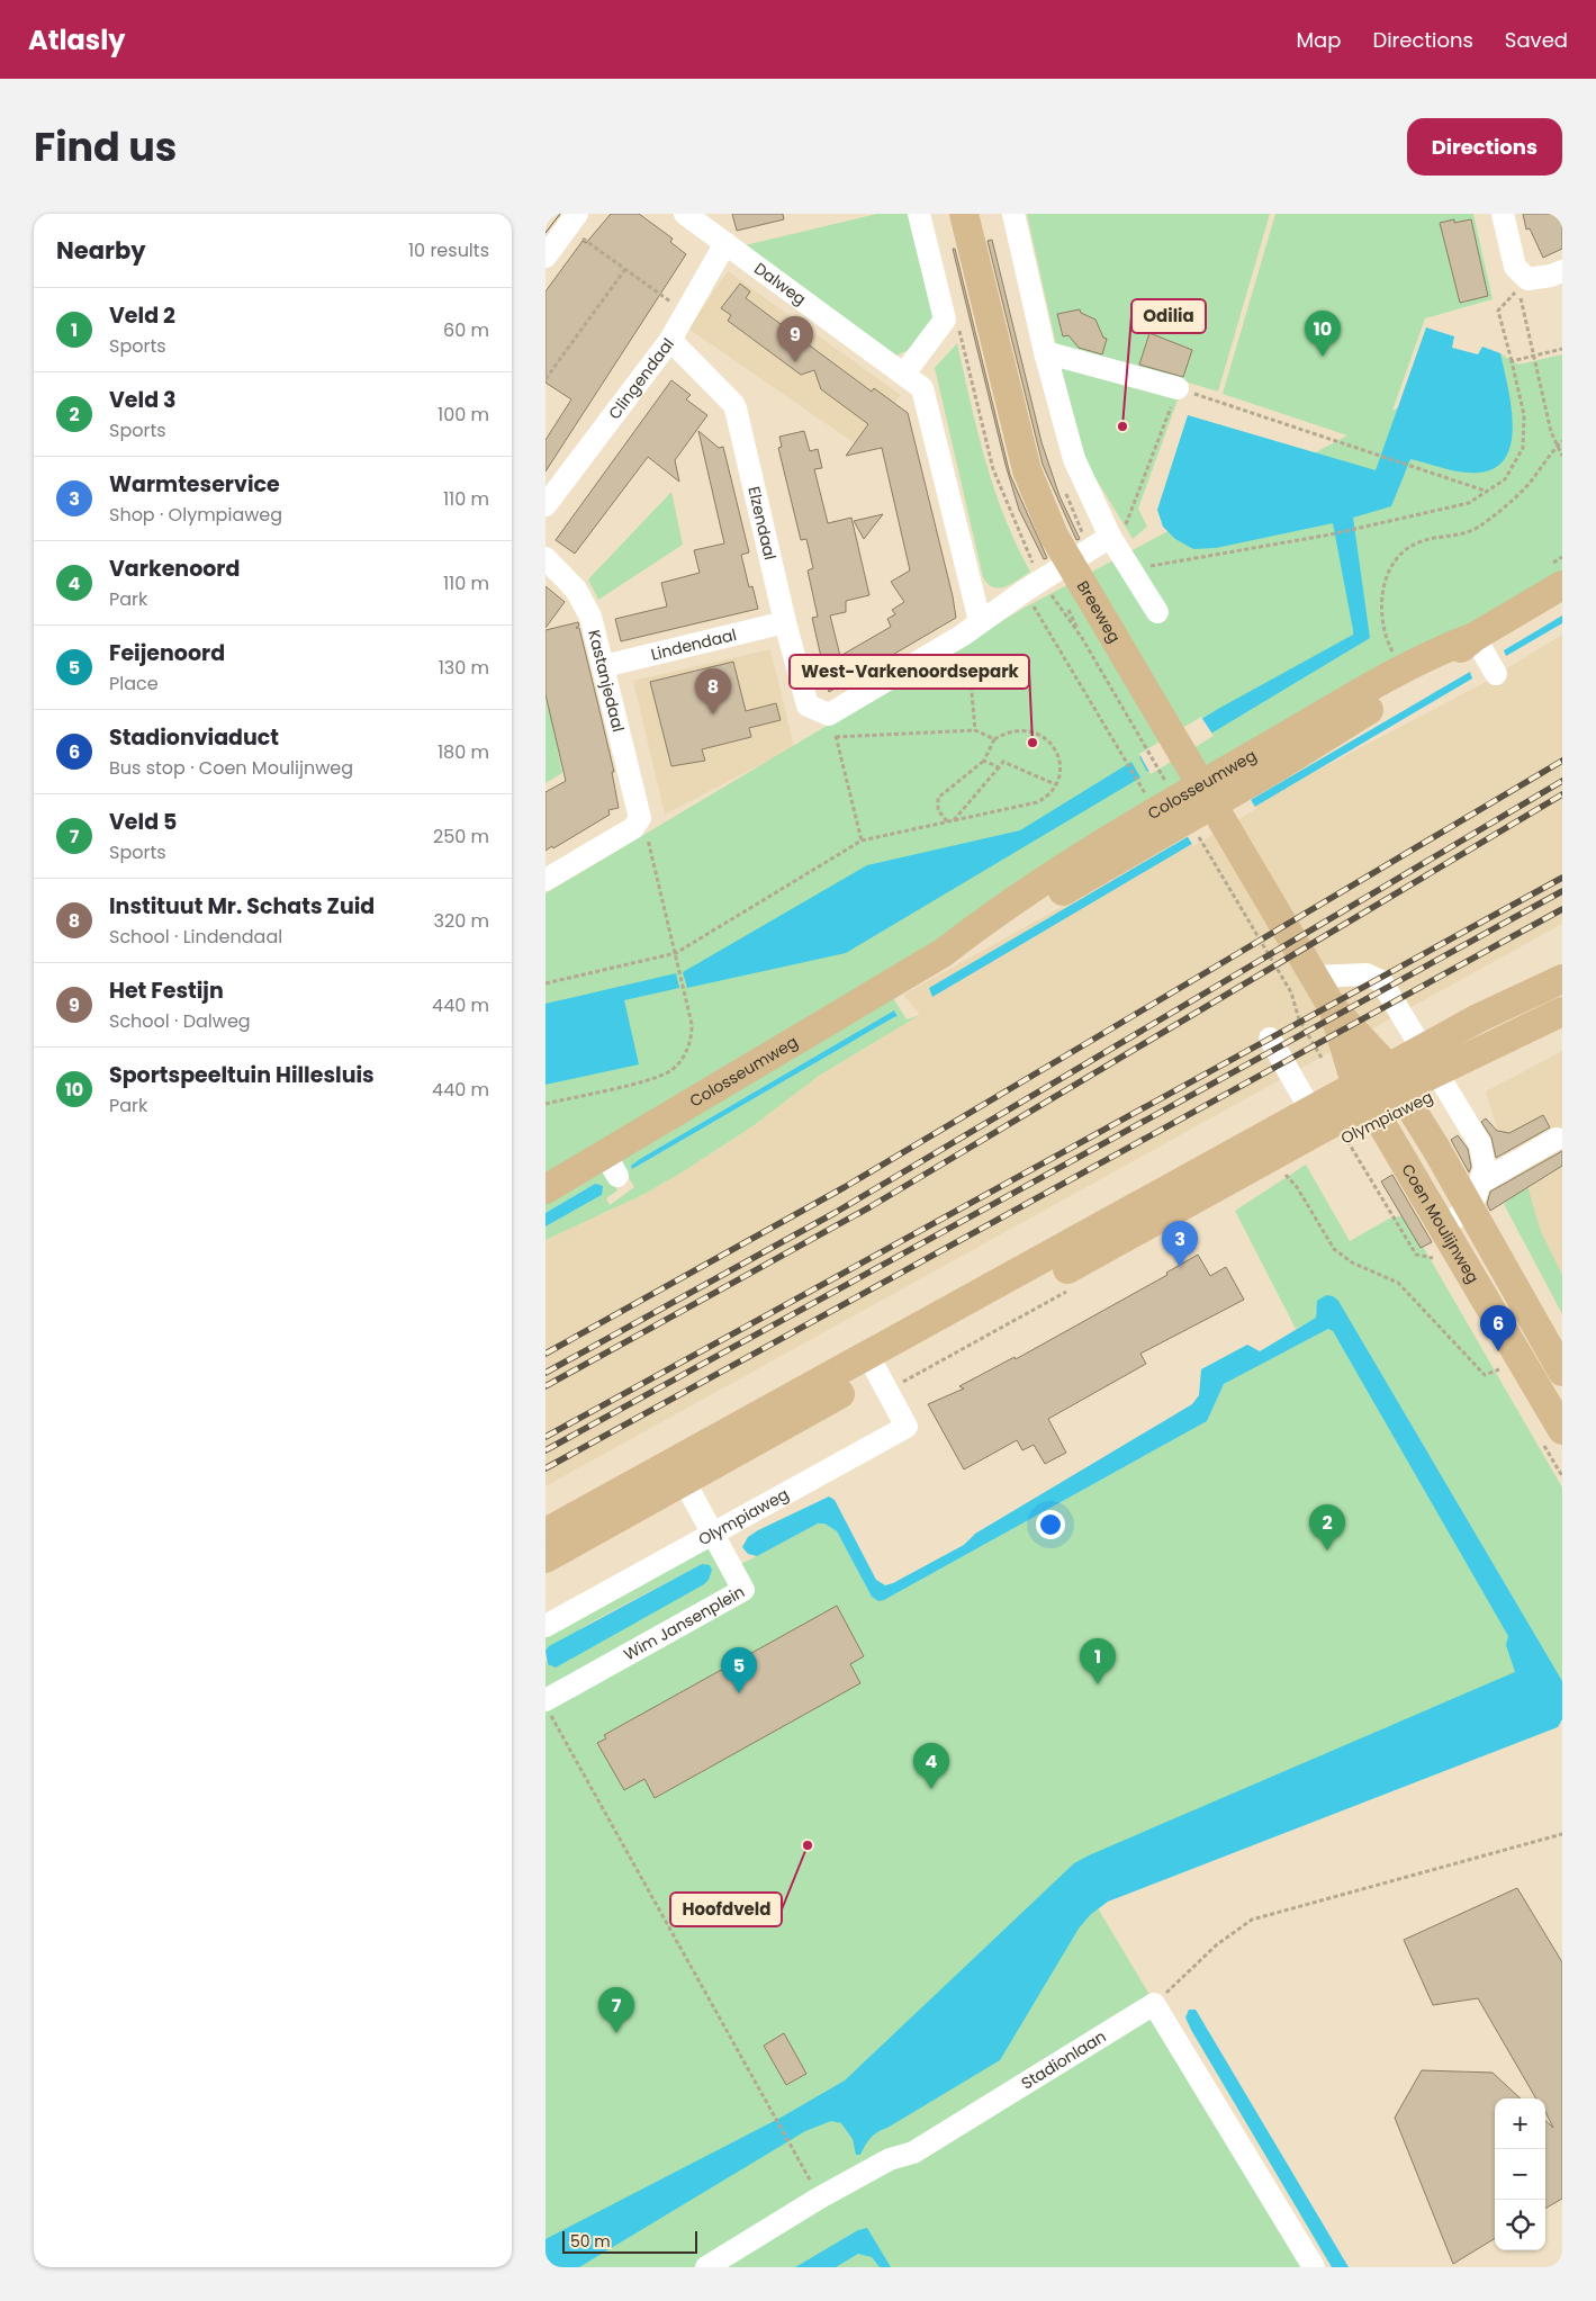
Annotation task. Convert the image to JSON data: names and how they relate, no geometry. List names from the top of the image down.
{
  "streets": {
    "main road": [
      "Breeweg",
      "Colosseumweg",
      "Olympiaweg",
      "Coen Moulijnweg"
    ],
    "street": [
      "Dalweg",
      "Clingendaal",
      "Elzendaal",
      "Lindendaal",
      "Kastanjedaal",
      "Wim Jansenplein",
      "Stadionlaan"
    ]
  },
  "crossings": [
    ["Dalweg", "Clingendaal"],
    ["Clingendaal", "Elzendaal"],
    ["Elzendaal", "Lindendaal"],
    ["Breeweg", "Coen Moulijnweg"],
    ["Lindendaal", "Kastanjedaal"],
    ["Olympiaweg", "Wim Jansenplein"]
  ],
  "places": ["Odilia", "West-Varkenoordsepark", "Hoofdveld"],
  "scale_bar": "50 m",
  "page": {
    "header": "Atlasly",
    "nav": ["Map", "Directions", "Saved"],
    "title": "Find us",
    "buttons": "Directions",
    "heading": ["Nearby", "10 results"],
    "list": [
      {
        "mark": "1",
        "name": "Veld 2",
        "note": "Sports",
        "value": "60 m"
      },
      {
        "mark": "2",
        "name": "Veld 3",
        "note": "Sports",
        "value": "100 m"
      },
      {
        "mark": "3",
        "name": "Warmteservice",
        "note": "Shop · Olympiaweg",
        "value": "110 m"
      },
      {
        "mark": "4",
        "name": "Varkenoord",
        "note": "Park",
        "value": "110 m"
      },
      {
        "mark": "5",
        "name": "Feijenoord",
        "note": "Place",
        "value": "130 m"
      },
      {
        "mark": "6",
        "name": "Stadionviaduct",
        "note": "Bus stop · Coen Moulijnweg",
        "value": "180 m"
      },
      {
        "mark": "7",
        "name": "Veld 5",
        "note": "Sports",
        "value": "250 m"
      },
      {
        "mark": "8",
        "name": "Instituut Mr. Schats Zuid",
        "note": "School · Lindendaal",
        "value": "320 m"
      },
      {
        "mark": "9",
        "name": "Het Festijn",
        "note": "School · Dalweg",
        "value": "440 m"
      },
      {
        "mark": "10",
        "name": "Sportspeeltuin Hillesluis",
        "note": "Park",
        "value": "440 m"
      }
    ],
    "pins": [
      "10",
      "9",
      "8",
      "3",
      "6",
      "2",
      "1",
      "5",
      "4",
      "7"
    ],
    "map_buttons": ["+", "−"],
    "scale": "50 m"
  }
}
